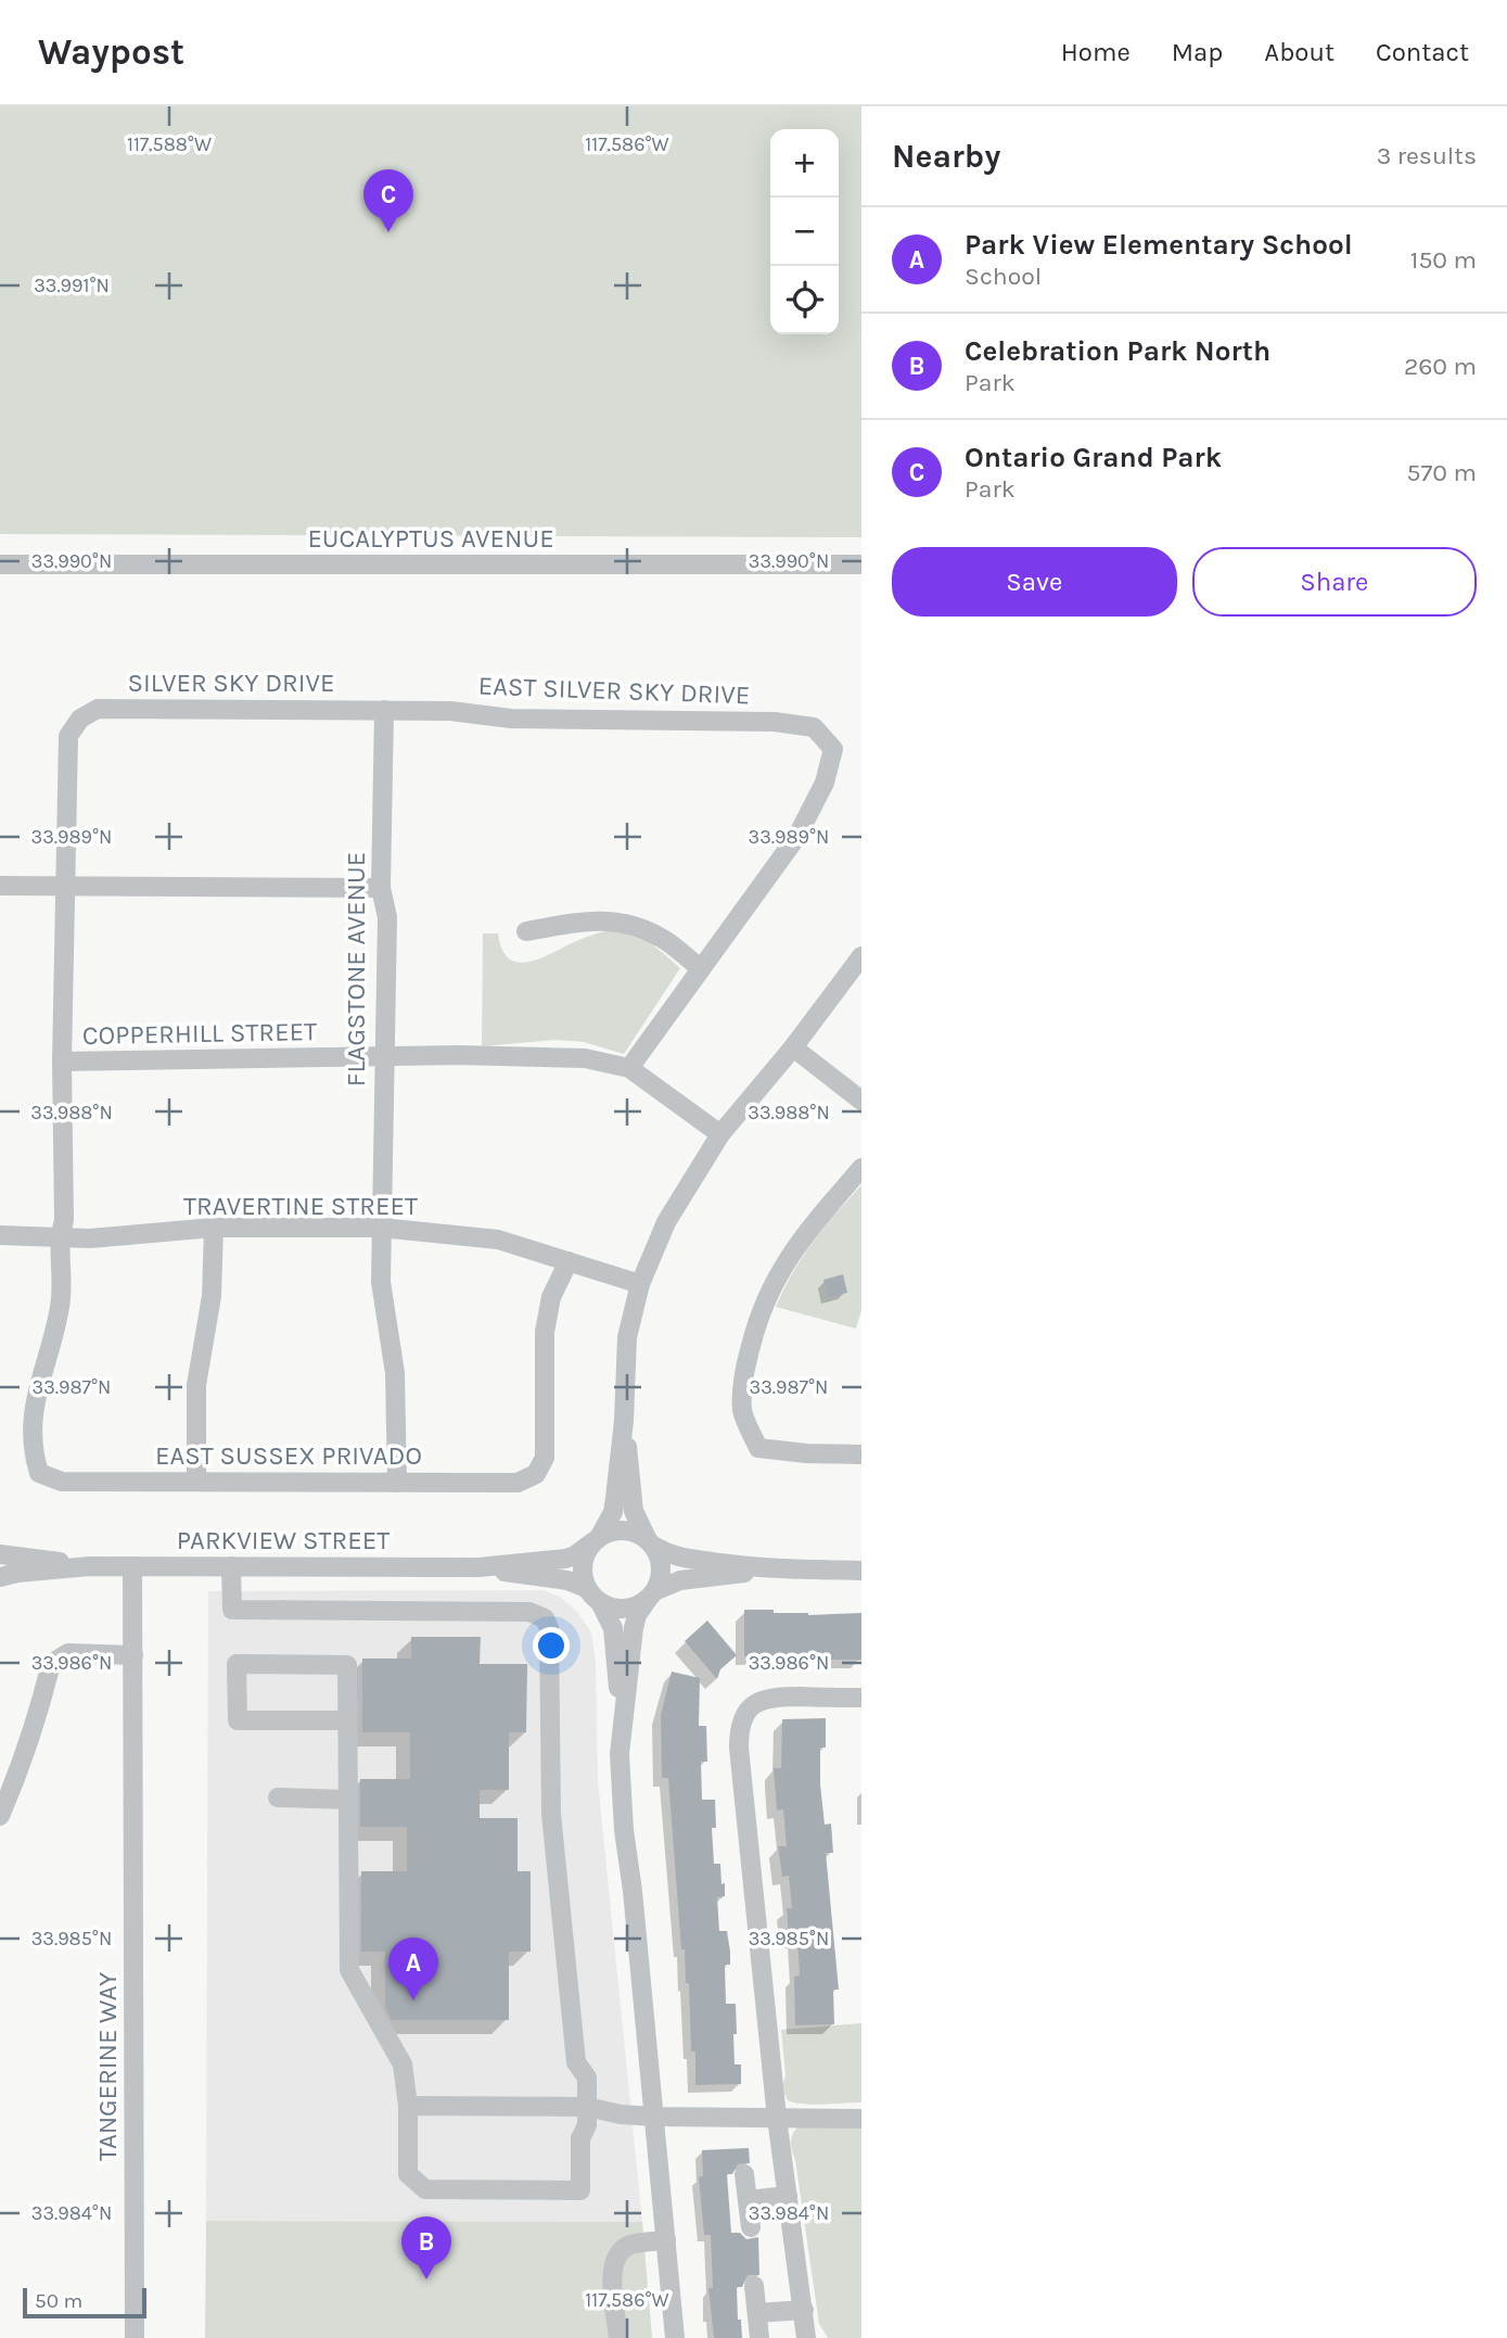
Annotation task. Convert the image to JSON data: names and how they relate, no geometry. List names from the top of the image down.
{
  "streets": {
    "street": [
      "EUCALYPTUS AVENUE",
      "SILVER SKY DRIVE",
      "EAST SILVER SKY DRIVE",
      "FLAGSTONE AVENUE",
      "COPPERHILL STREET",
      "TRAVERTINE STREET",
      "EAST SUSSEX PRIVADO",
      "PARKVIEW STREET",
      "TANGERINE WAY"
    ]
  },
  "crossings": [
    ["SILVER SKY DRIVE", "EAST SILVER SKY DRIVE"],
    ["SILVER SKY DRIVE", "FLAGSTONE AVENUE"],
    ["EAST SILVER SKY DRIVE", "FLAGSTONE AVENUE"],
    ["FLAGSTONE AVENUE", "COPPERHILL STREET"],
    ["FLAGSTONE AVENUE", "TRAVERTINE STREET"],
    ["FLAGSTONE AVENUE", "EAST SUSSEX PRIVADO"],
    ["TRAVERTINE STREET", "EAST SUSSEX PRIVADO"],
    ["PARKVIEW STREET", "TANGERINE WAY"]
  ],
  "scale_bar": "50 m",
  "page": {
    "header": "Waypost",
    "nav": [
      "Home",
      "Map",
      "About",
      "Contact"
    ],
    "heading": ["Nearby", "3 results"],
    "map_buttons": ["+", "−"],
    "pins": ["C", "A", "B"],
    "list": [
      {
        "mark": "A",
        "name": "Park View Elementary School",
        "note": "School",
        "value": "150 m"
      },
      {
        "mark": "B",
        "name": "Celebration Park North",
        "note": "Park",
        "value": "260 m"
      },
      {
        "mark": "C",
        "name": "Ontario Grand Park",
        "note": "Park",
        "value": "570 m"
      }
    ],
    "buttons": ["Save", "Share"],
    "scale": "50 m"
  },
  "coordinates": [
    "117.588°W",
    "117.586°W",
    "33.991°N",
    "33.990°N",
    "33.989°N",
    "33.988°N",
    "33.987°N",
    "33.986°N",
    "33.985°N",
    "33.984°N"
  ]
}
